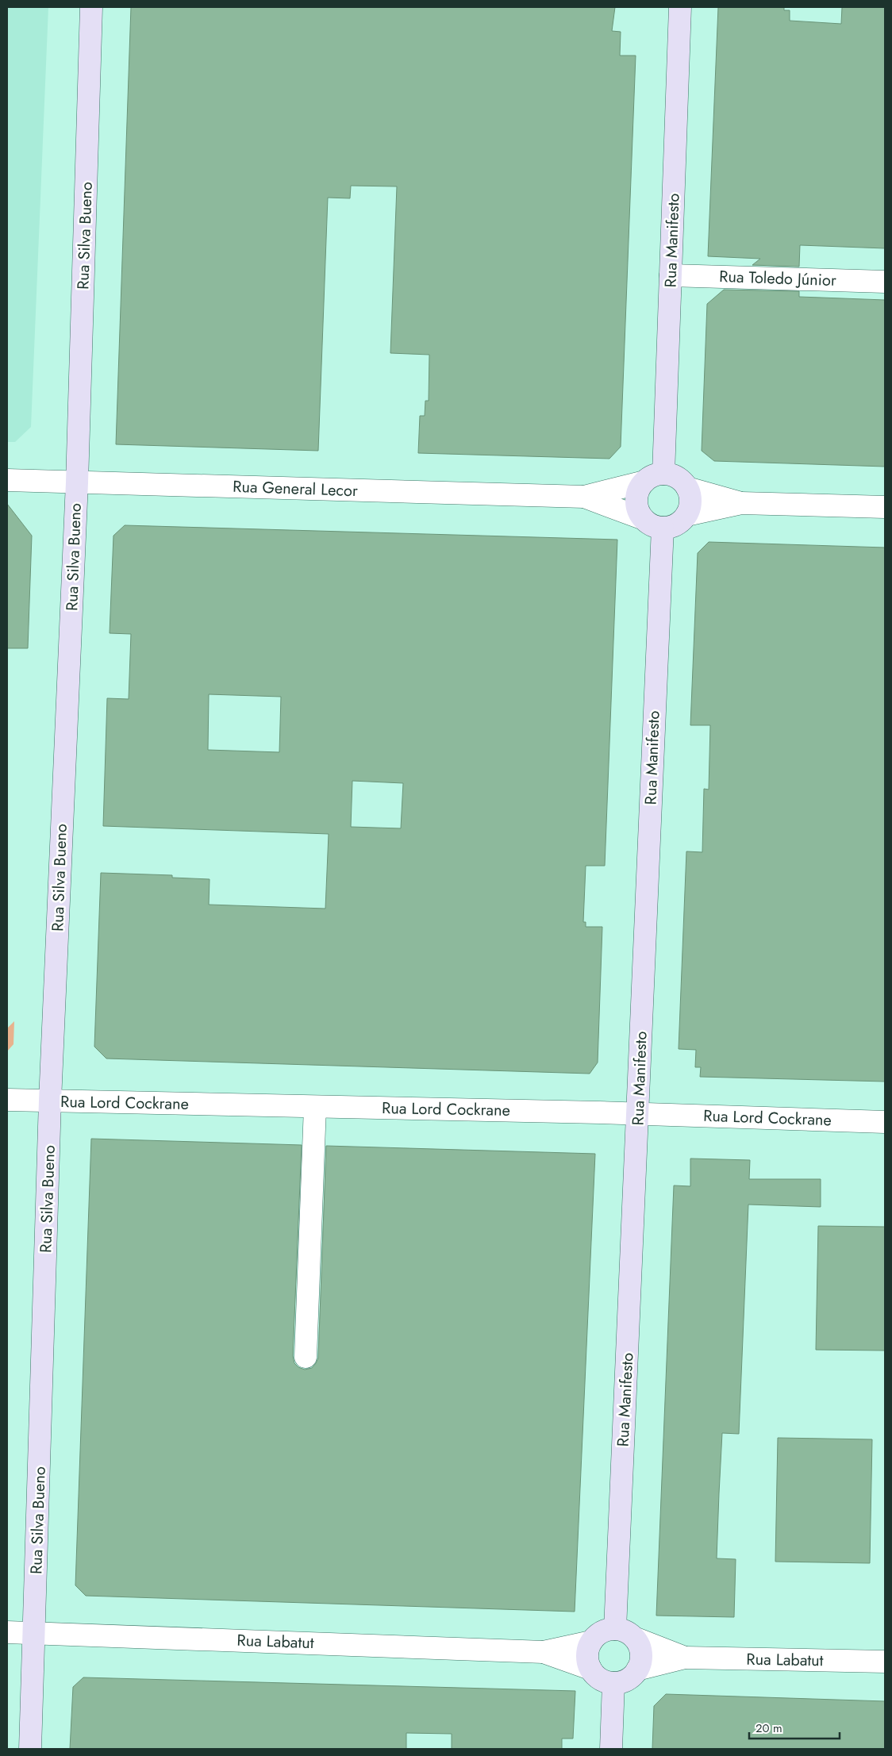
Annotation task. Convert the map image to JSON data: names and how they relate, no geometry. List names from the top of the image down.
{
  "streets": {
    "main road": ["Rua Silva Bueno", "Rua Manifesto"],
    "street": [
      "Rua Toledo Júnior",
      "Rua General Lecor",
      "Rua Lord Cockrane",
      "Rua Labatut"
    ]
  },
  "crossings": [
    ["Rua Silva Bueno", "Rua General Lecor"],
    ["Rua Silva Bueno", "Rua Lord Cockrane"],
    ["Rua Silva Bueno", "Rua Labatut"],
    ["Rua Manifesto", "Rua Toledo Júnior"],
    ["Rua Manifesto", "Rua General Lecor"],
    ["Rua Manifesto", "Rua Lord Cockrane"],
    ["Rua Manifesto", "Rua Labatut"]
  ],
  "scale_bar": "20 m"
}
